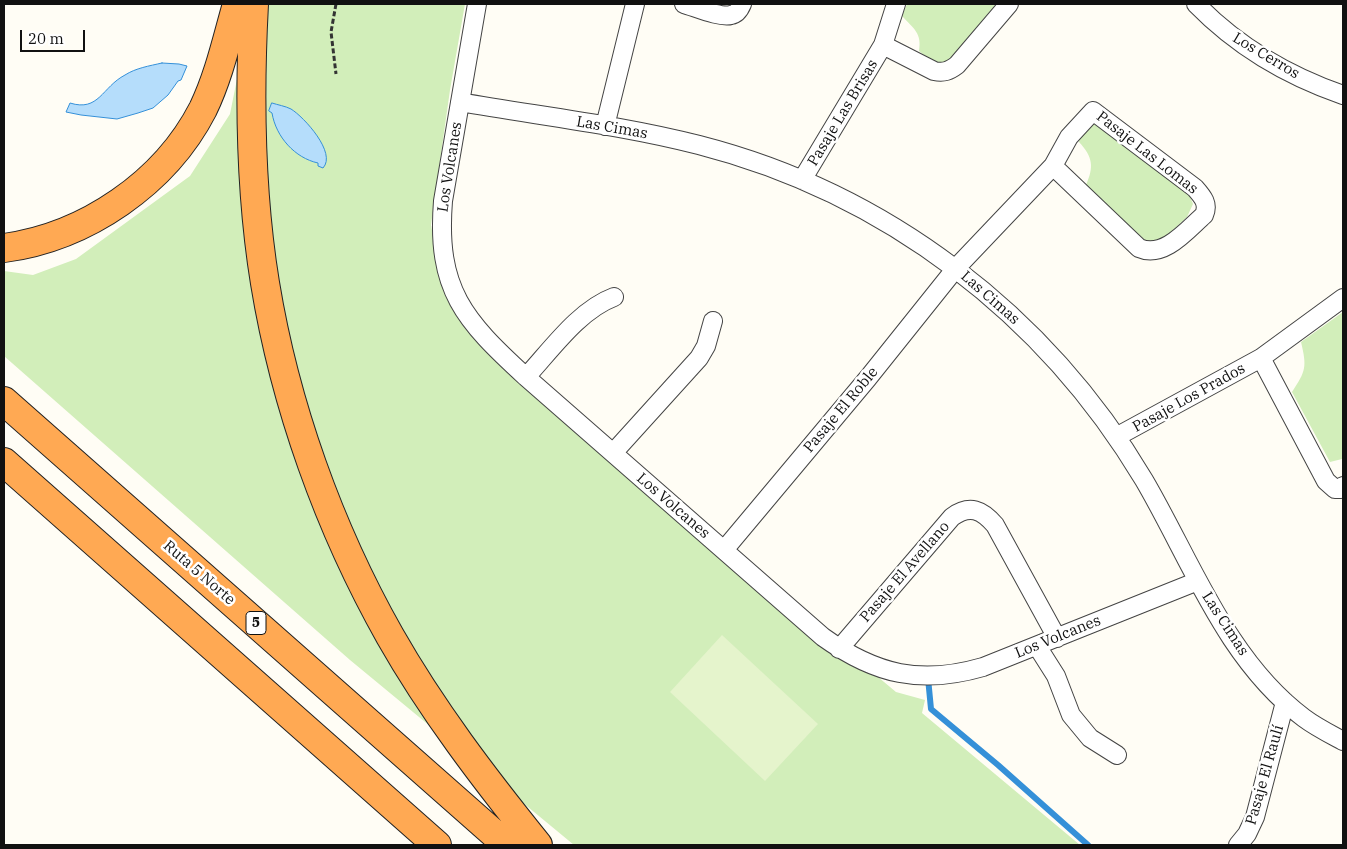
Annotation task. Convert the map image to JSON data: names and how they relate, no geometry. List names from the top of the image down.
{
  "streets": {
    "highway": ["Ruta 5 Norte", "5"],
    "street": [
      "Los Cerros",
      "Pasaje Las Brisas",
      "Las Cimas",
      "Pasaje Las Lomas",
      "Los Volcanes",
      "Pasaje Los Prados",
      "Pasaje El Roble",
      "Pasaje El Avellano",
      "Pasaje El Raulí"
    ]
  },
  "crossings": [
    ["Pasaje Las Brisas", "Las Cimas"],
    ["Las Cimas", "Pasaje Las Lomas"],
    ["Las Cimas", "Los Volcanes"],
    ["Las Cimas", "Pasaje Los Prados"],
    ["Las Cimas", "Pasaje El Roble"],
    ["Las Cimas", "Pasaje El Raulí"],
    ["Pasaje Las Lomas", "Pasaje El Roble"],
    ["Los Volcanes", "Pasaje El Roble"],
    ["Los Volcanes", "Pasaje El Avellano"]
  ],
  "scale_bar": "20 m"
}
